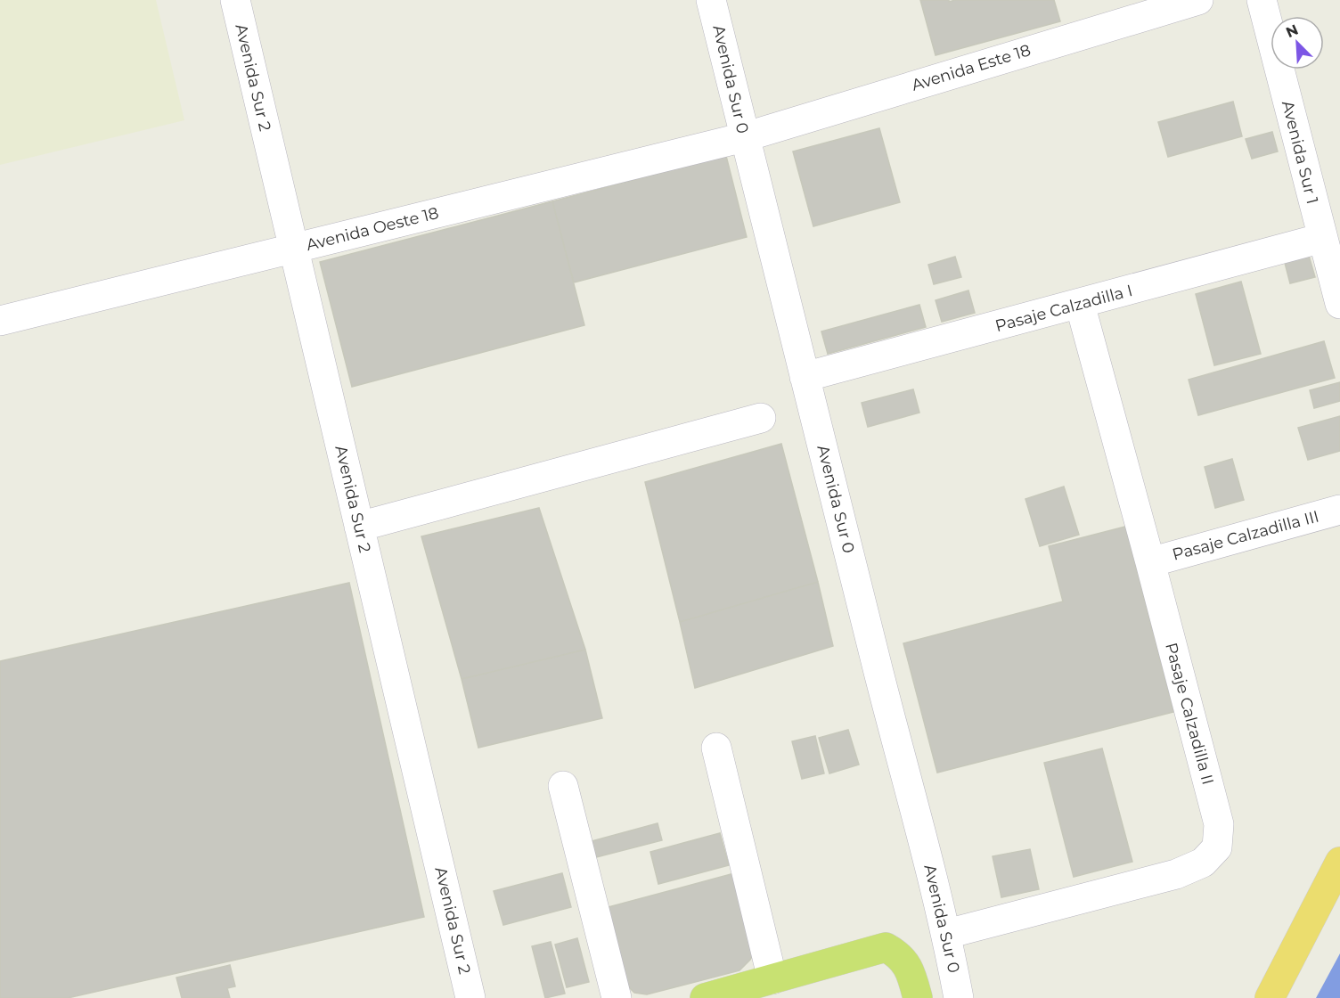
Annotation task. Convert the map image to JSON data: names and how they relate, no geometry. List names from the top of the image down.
{
  "streets": {
    "street": [
      "Avenida Este 18",
      "Avenida Sur 2",
      "Avenida Sur 0",
      "Avenida Sur 1",
      "Avenida Oeste 18",
      "Pasaje Calzadilla I",
      "Pasaje Calzadilla III",
      "Pasaje Calzadilla II"
    ]
  },
  "crossings": [
    ["Avenida Este 18", "Avenida Sur 0"],
    ["Avenida Este 18", "Avenida Oeste 18"],
    ["Avenida Sur 2", "Avenida Oeste 18"],
    ["Avenida Sur 0", "Avenida Oeste 18"],
    ["Avenida Sur 0", "Pasaje Calzadilla I"],
    ["Avenida Sur 0", "Pasaje Calzadilla II"],
    ["Avenida Sur 1", "Pasaje Calzadilla I"],
    ["Pasaje Calzadilla I", "Pasaje Calzadilla II"],
    ["Pasaje Calzadilla III", "Pasaje Calzadilla II"]
  ],
  "north": "top left"
}
